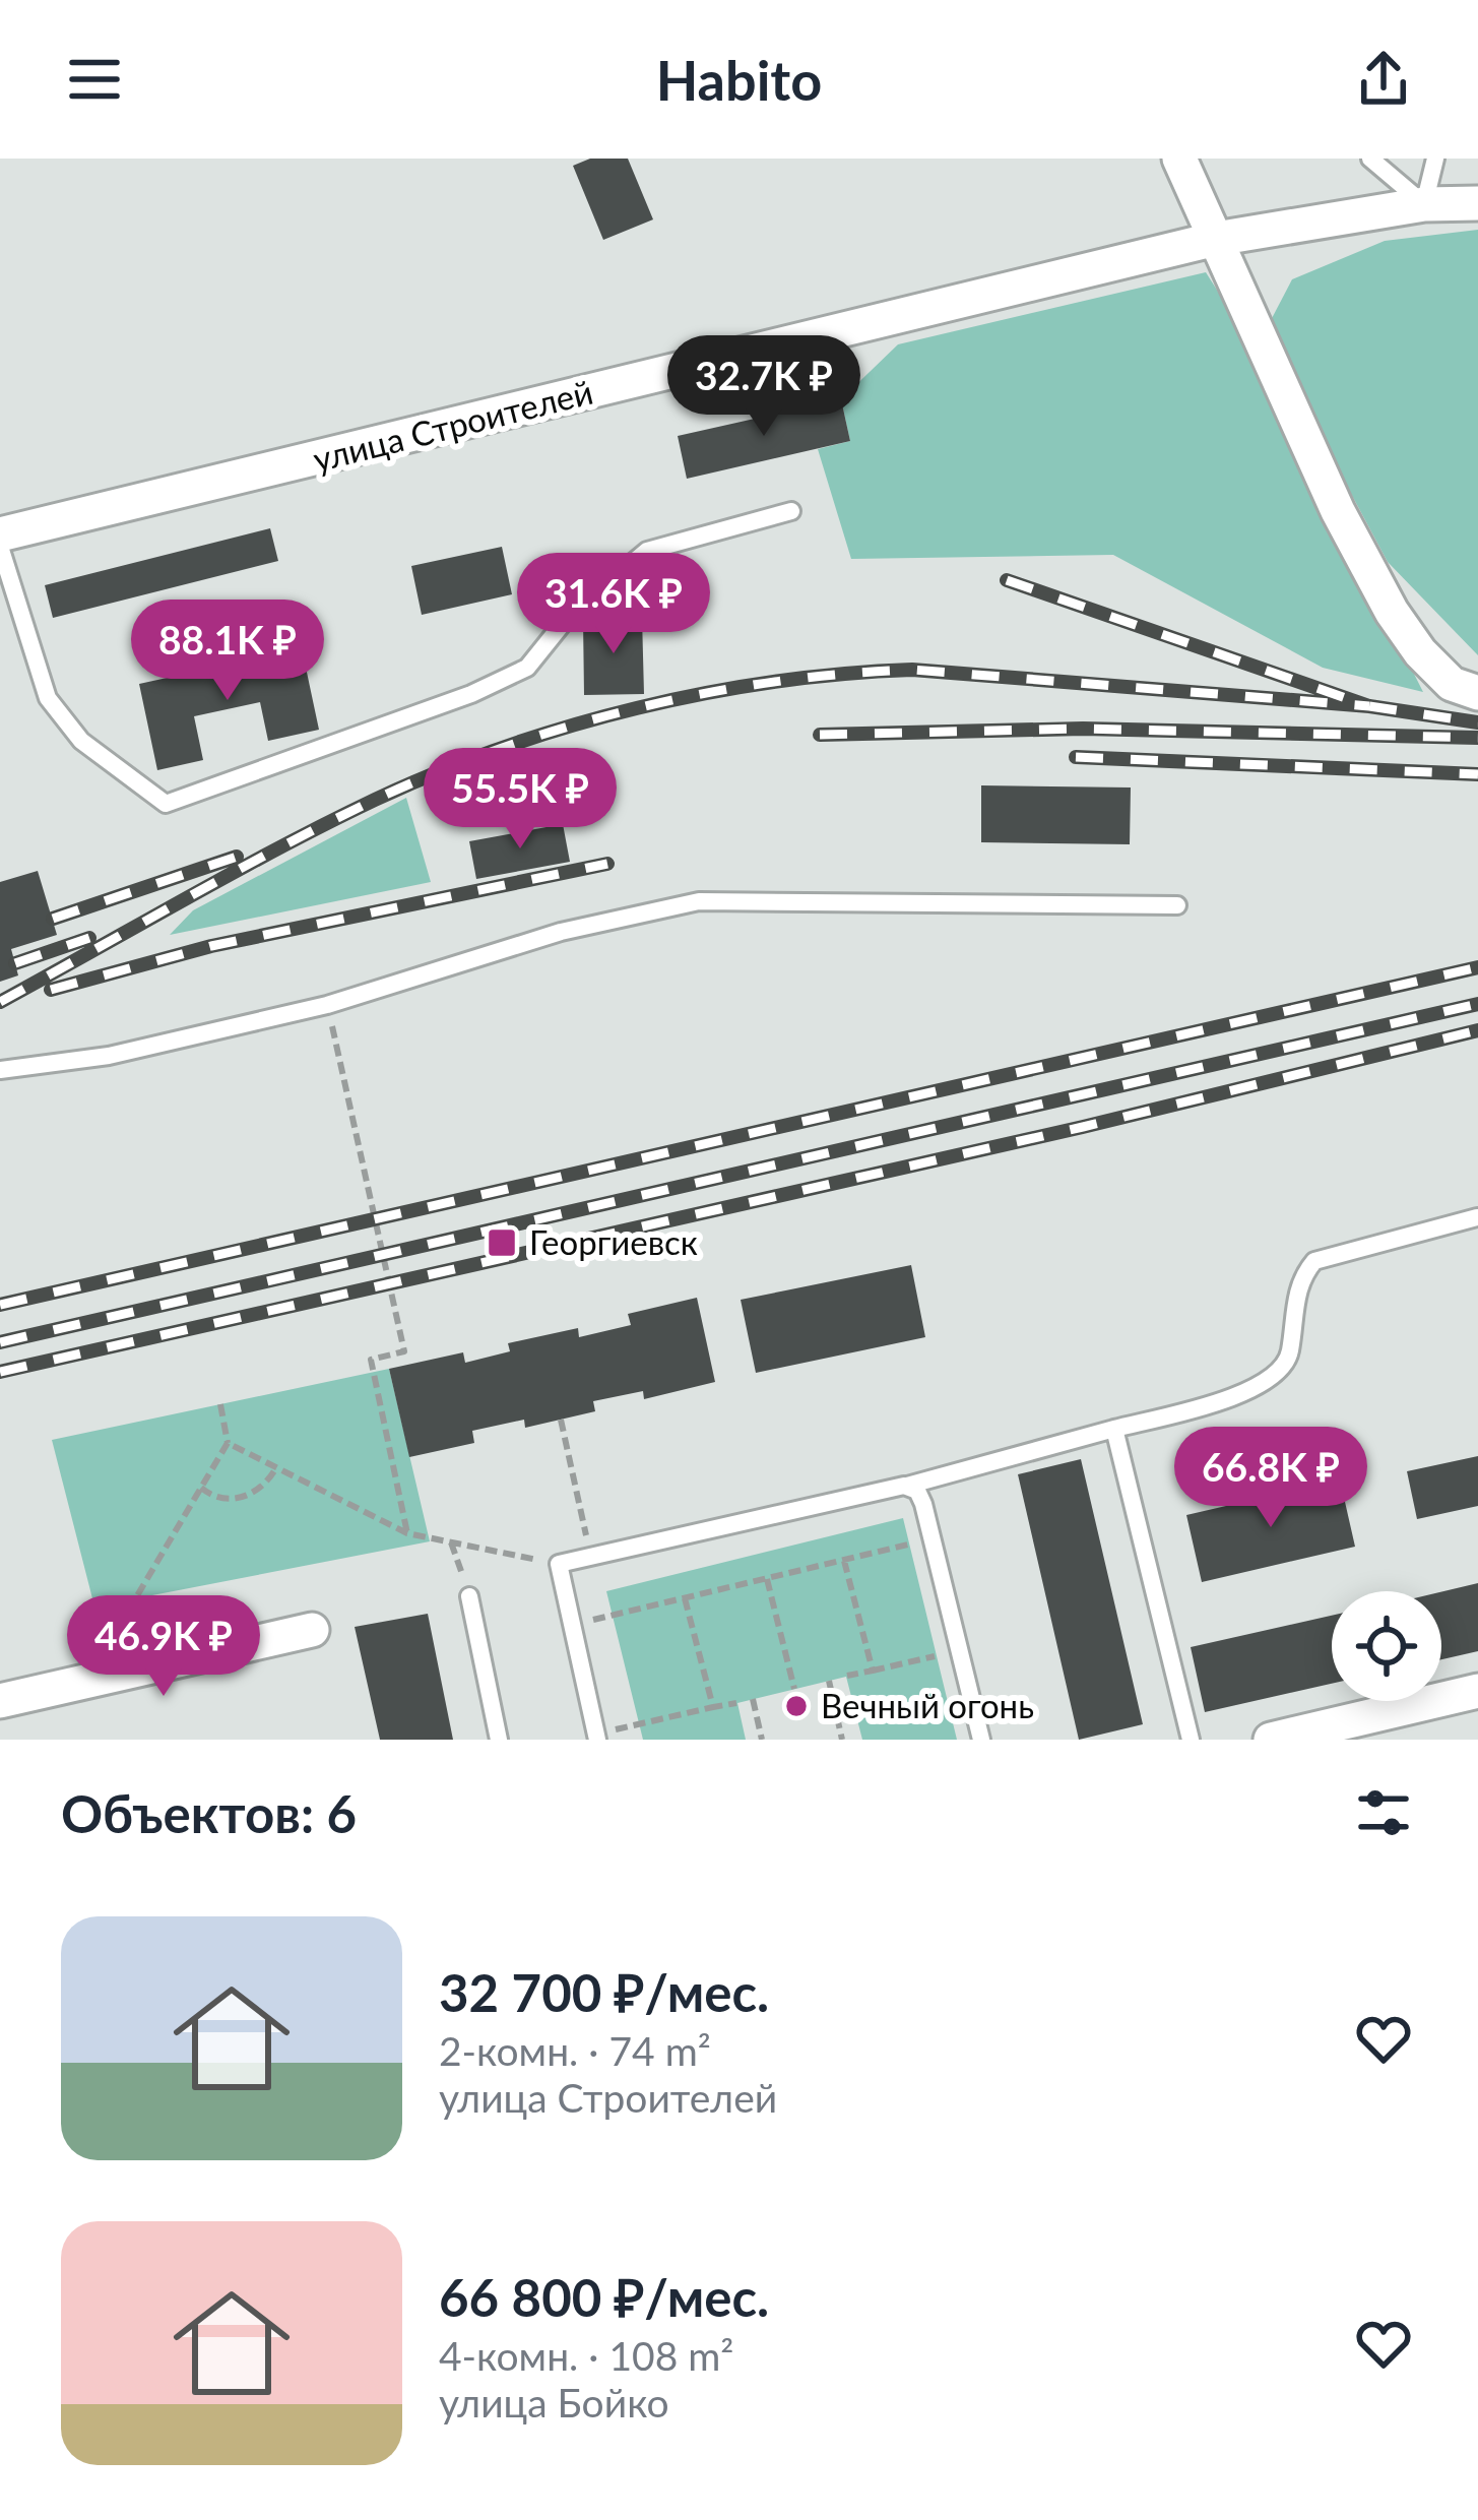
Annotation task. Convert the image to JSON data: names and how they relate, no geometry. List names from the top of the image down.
{
  "streets": {
    "street": ["улица Строителей"]
  },
  "places": {
    "transit": ["Георгиевск"],
    "other": ["Вечный огонь"]
  },
  "page": {
    "header": "Habito",
    "price": [
      "32.7K ₽",
      "31.6K ₽",
      "88.1K ₽",
      "55.5K ₽",
      "66.8K ₽",
      "46.9K ₽"
    ],
    "heading": "Объектов: 6",
    "list": [
      {
        "name": "32 700 ₽/мес.",
        "note": "2-комн. · 74 m² · улица Строителей"
      },
      {
        "name": "66 800 ₽/мес.",
        "note": "4-комн. · 108 m² · улица Бойко"
      }
    ]
  }
}
